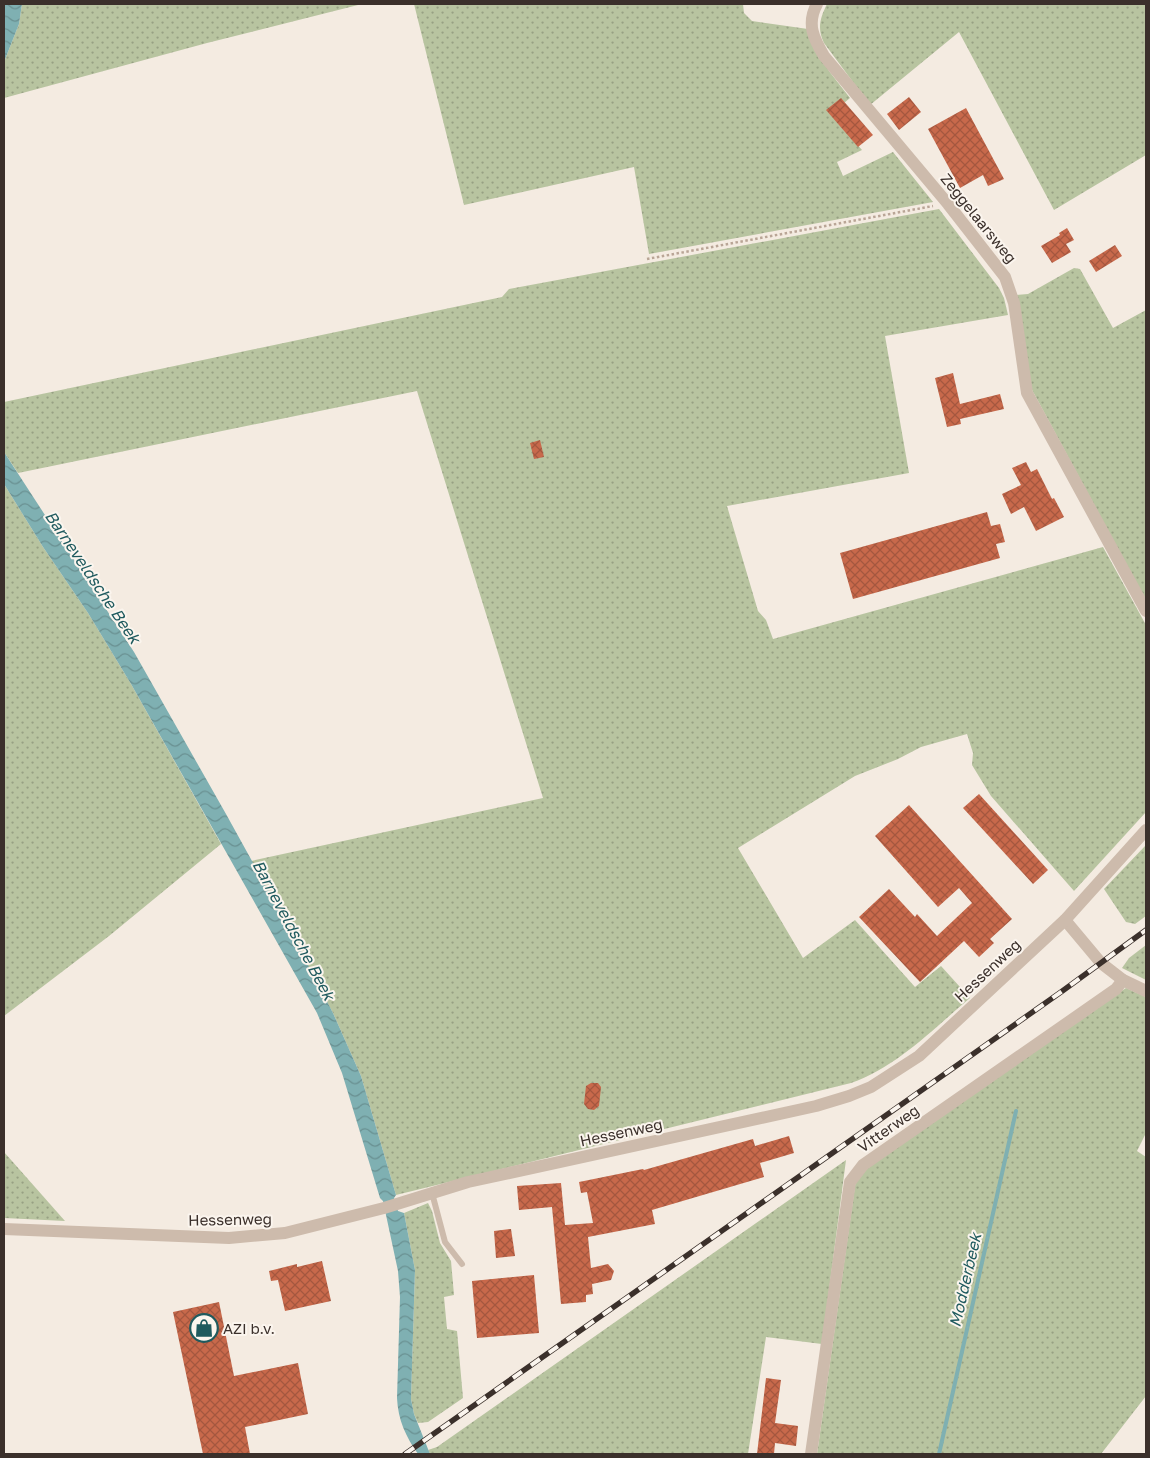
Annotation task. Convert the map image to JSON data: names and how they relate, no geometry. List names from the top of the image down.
{
  "streets": {
    "street": ["Zeggelaarsweg", "Hessenweg", "Vitterweg"]
  },
  "water": ["Barneveldsche Beek", "Modderbeek"],
  "places": {
    "shop": ["AZI b.v."]
  }
}
